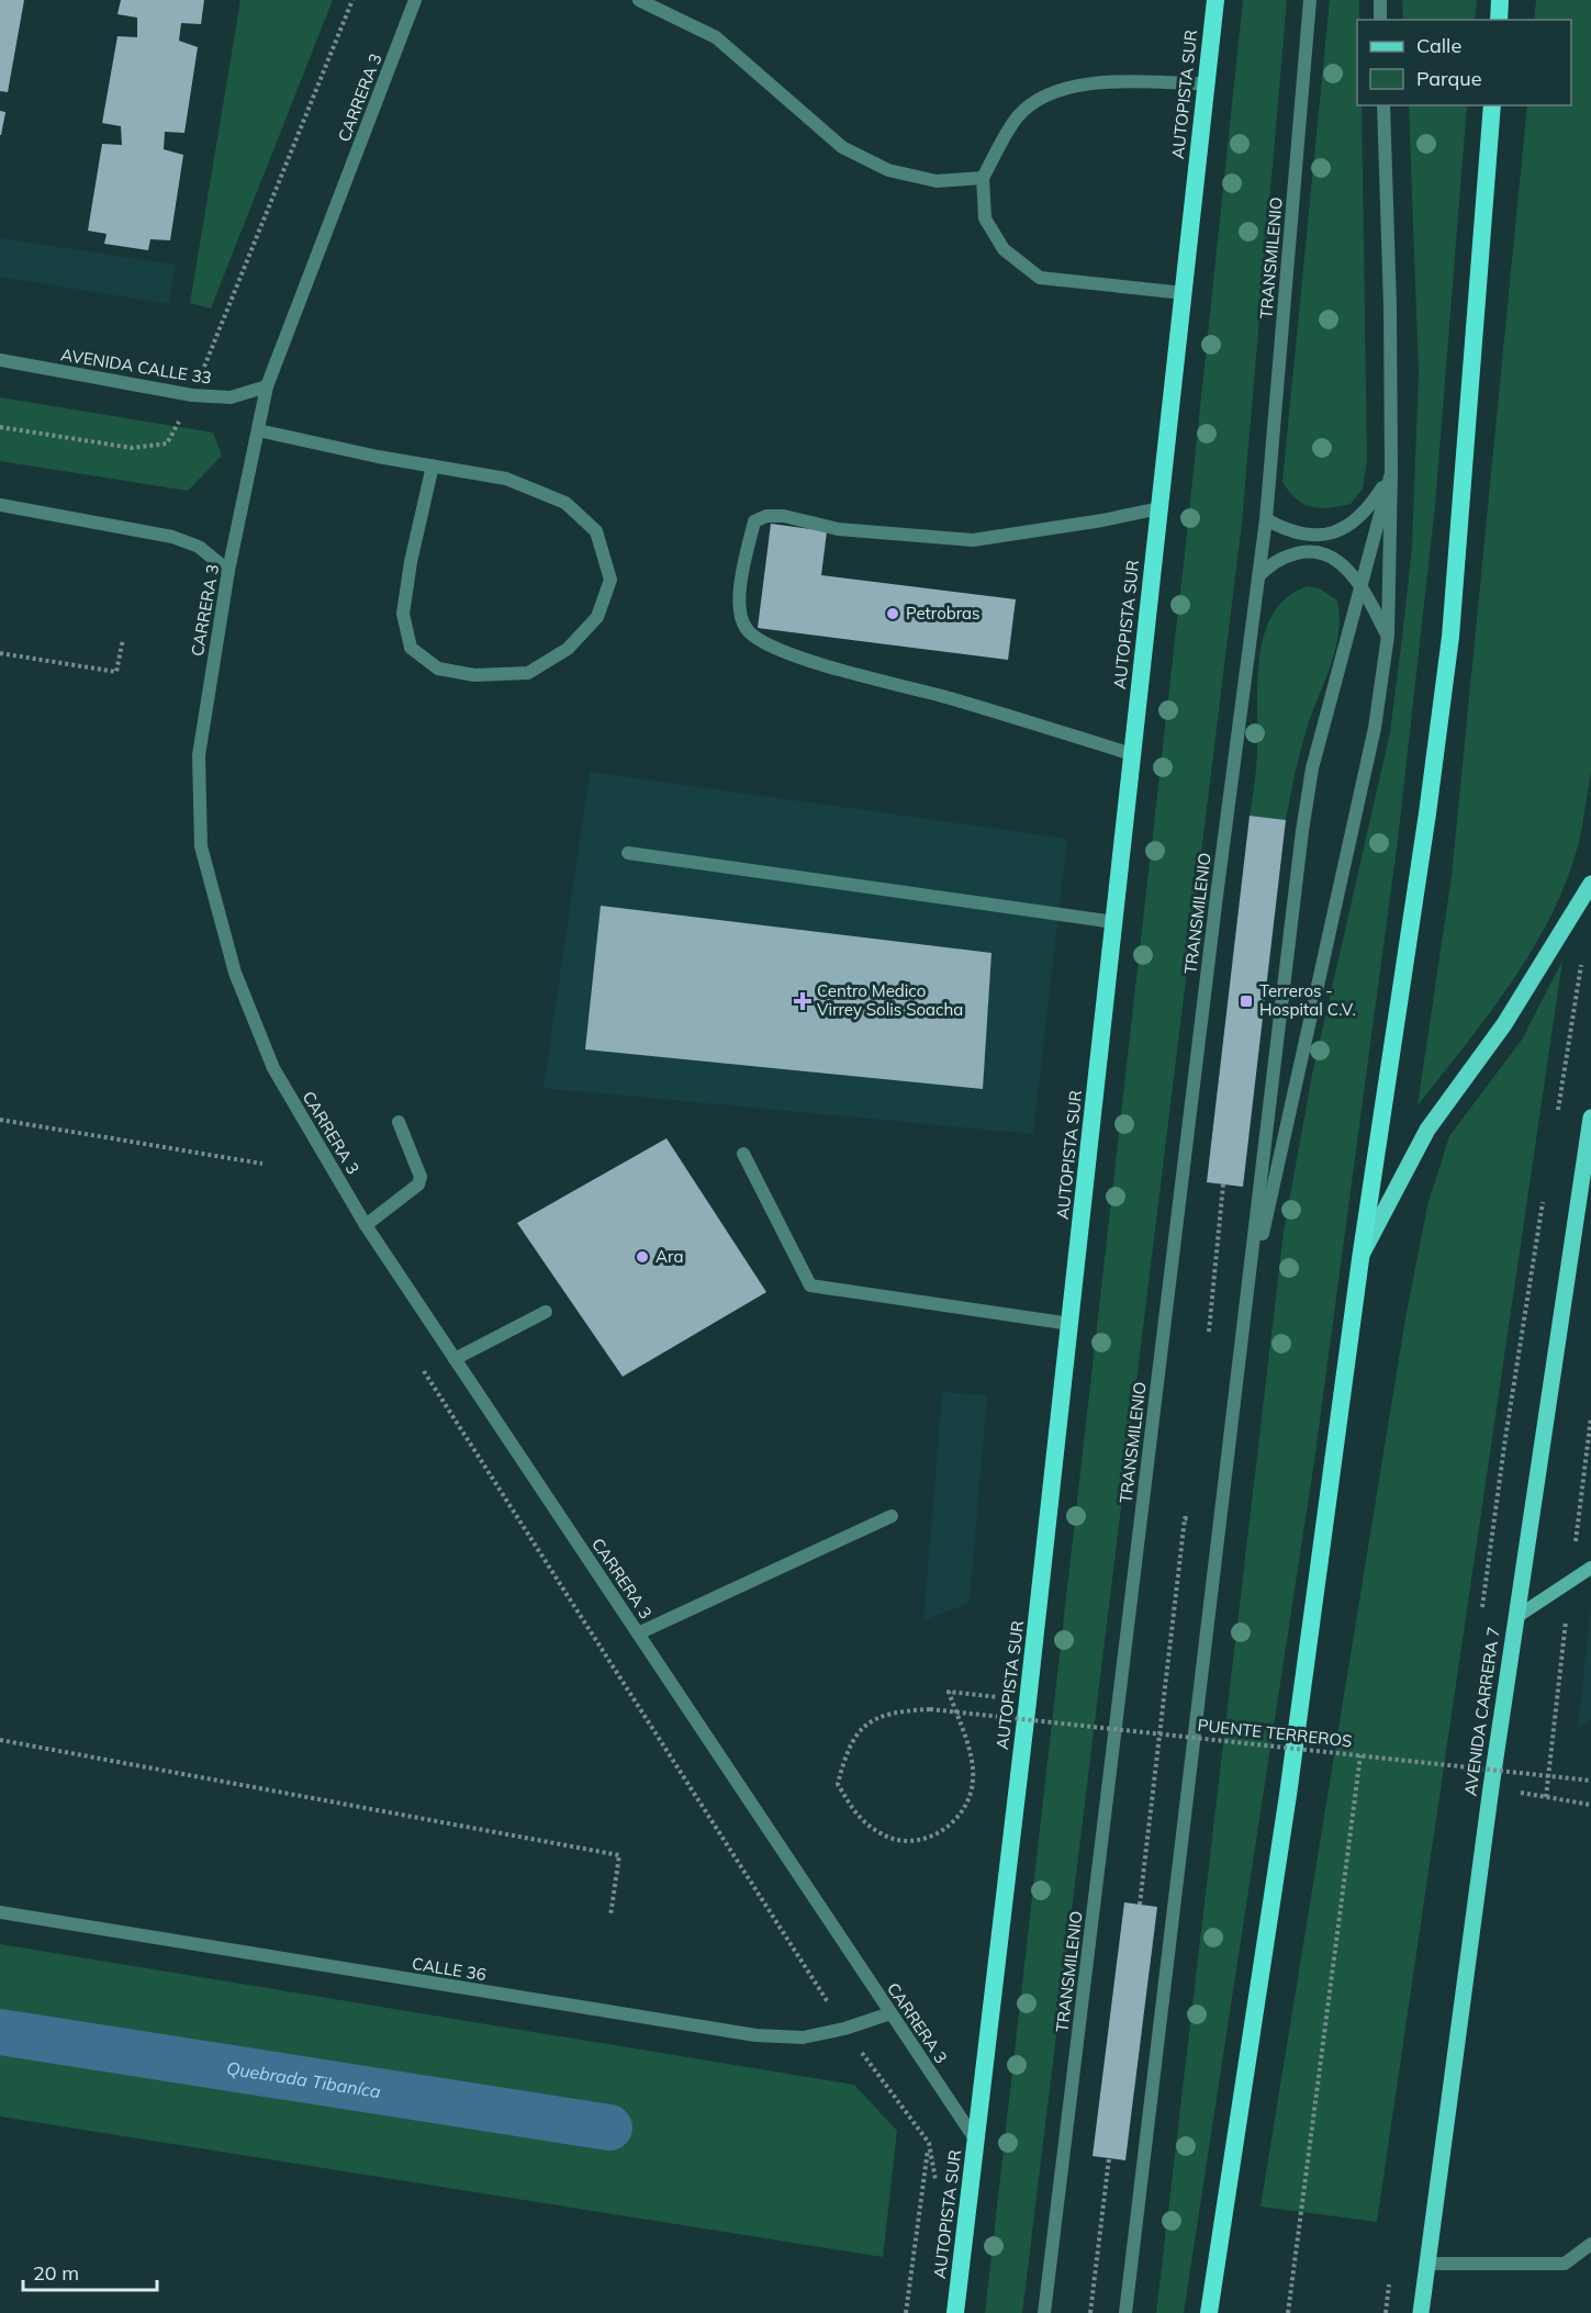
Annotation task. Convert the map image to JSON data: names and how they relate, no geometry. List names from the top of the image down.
{
  "streets": {
    "highway": ["AUTOPISTA SUR"],
    "main road": ["AVENIDA CARRERA 7"],
    "street": [
      "CARRERA 3",
      "TRANSMILENIO",
      "AVENIDA CALLE 33",
      "CALLE 36"
    ],
    "path": ["PUENTE TERREROS"]
  },
  "crossings": [
    ["AUTOPISTA SUR", "CARRERA 3"],
    ["AUTOPISTA SUR", "PUENTE TERREROS"],
    ["CARRERA 3", "AVENIDA CALLE 33"],
    ["CARRERA 3", "CALLE 36"]
  ],
  "water": ["Quebrada Tibaníca"],
  "places": {
    "other": ["Petrobras", "Ara"],
    "health": ["Centro Medico Virrey Solis Soacha"],
    "transit": ["Terreros - Hospital C.V."]
  },
  "legend": ["Calle", "Parque"],
  "scale_bar": "20 m"
}
